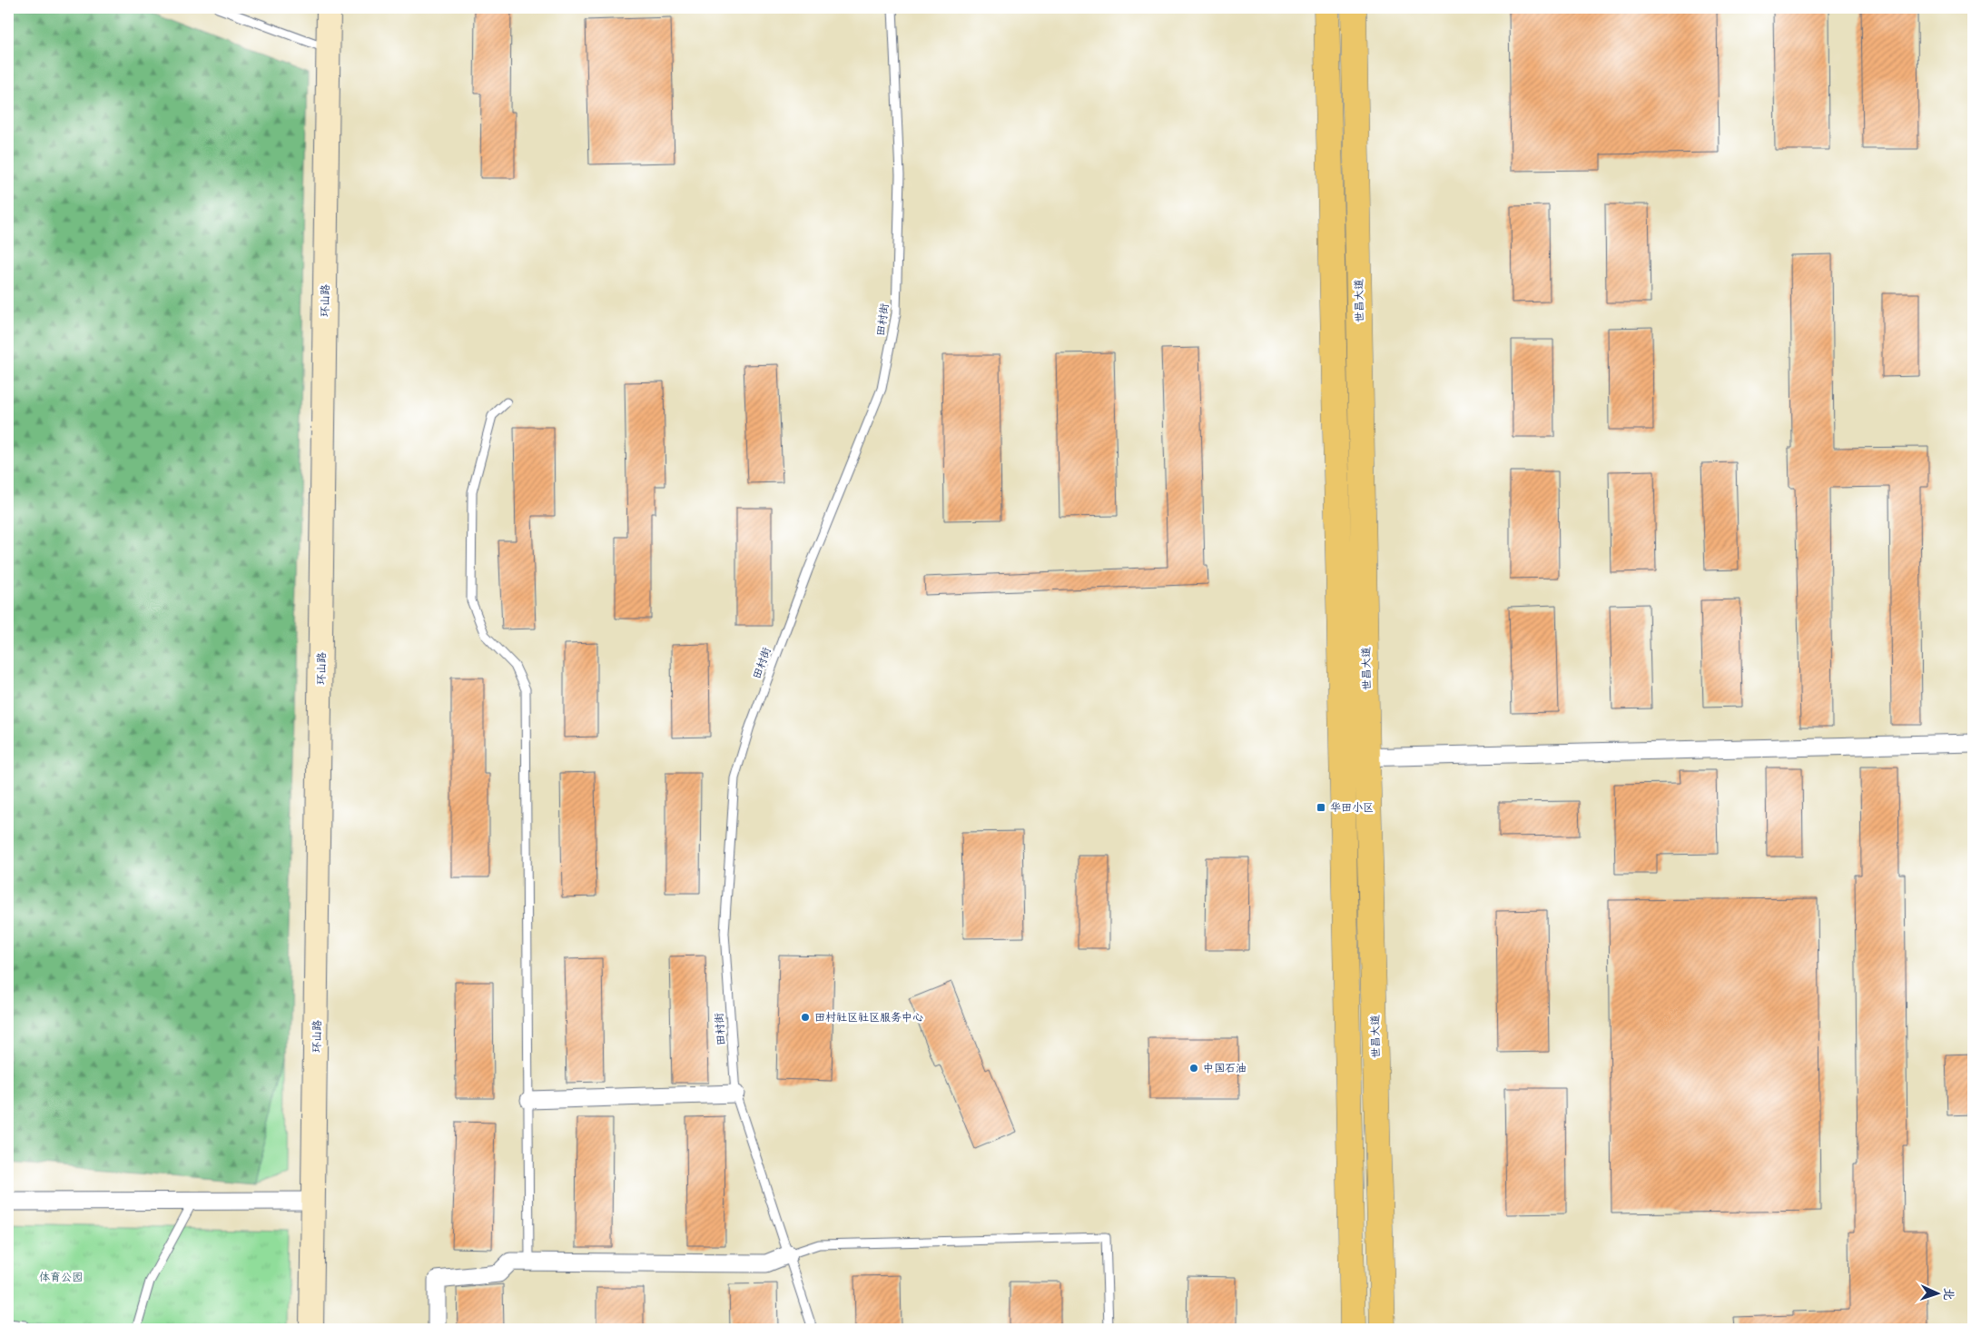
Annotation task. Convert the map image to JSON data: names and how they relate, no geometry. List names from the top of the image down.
{
  "streets": {
    "main road": ["环山路", "世昌大道"],
    "lane": ["田村街"]
  },
  "parks": ["体育公园"],
  "places": {
    "transit": ["华田小区"],
    "other": ["田村社区社区服务中心", "中国石油"]
  },
  "north": "right"
}
